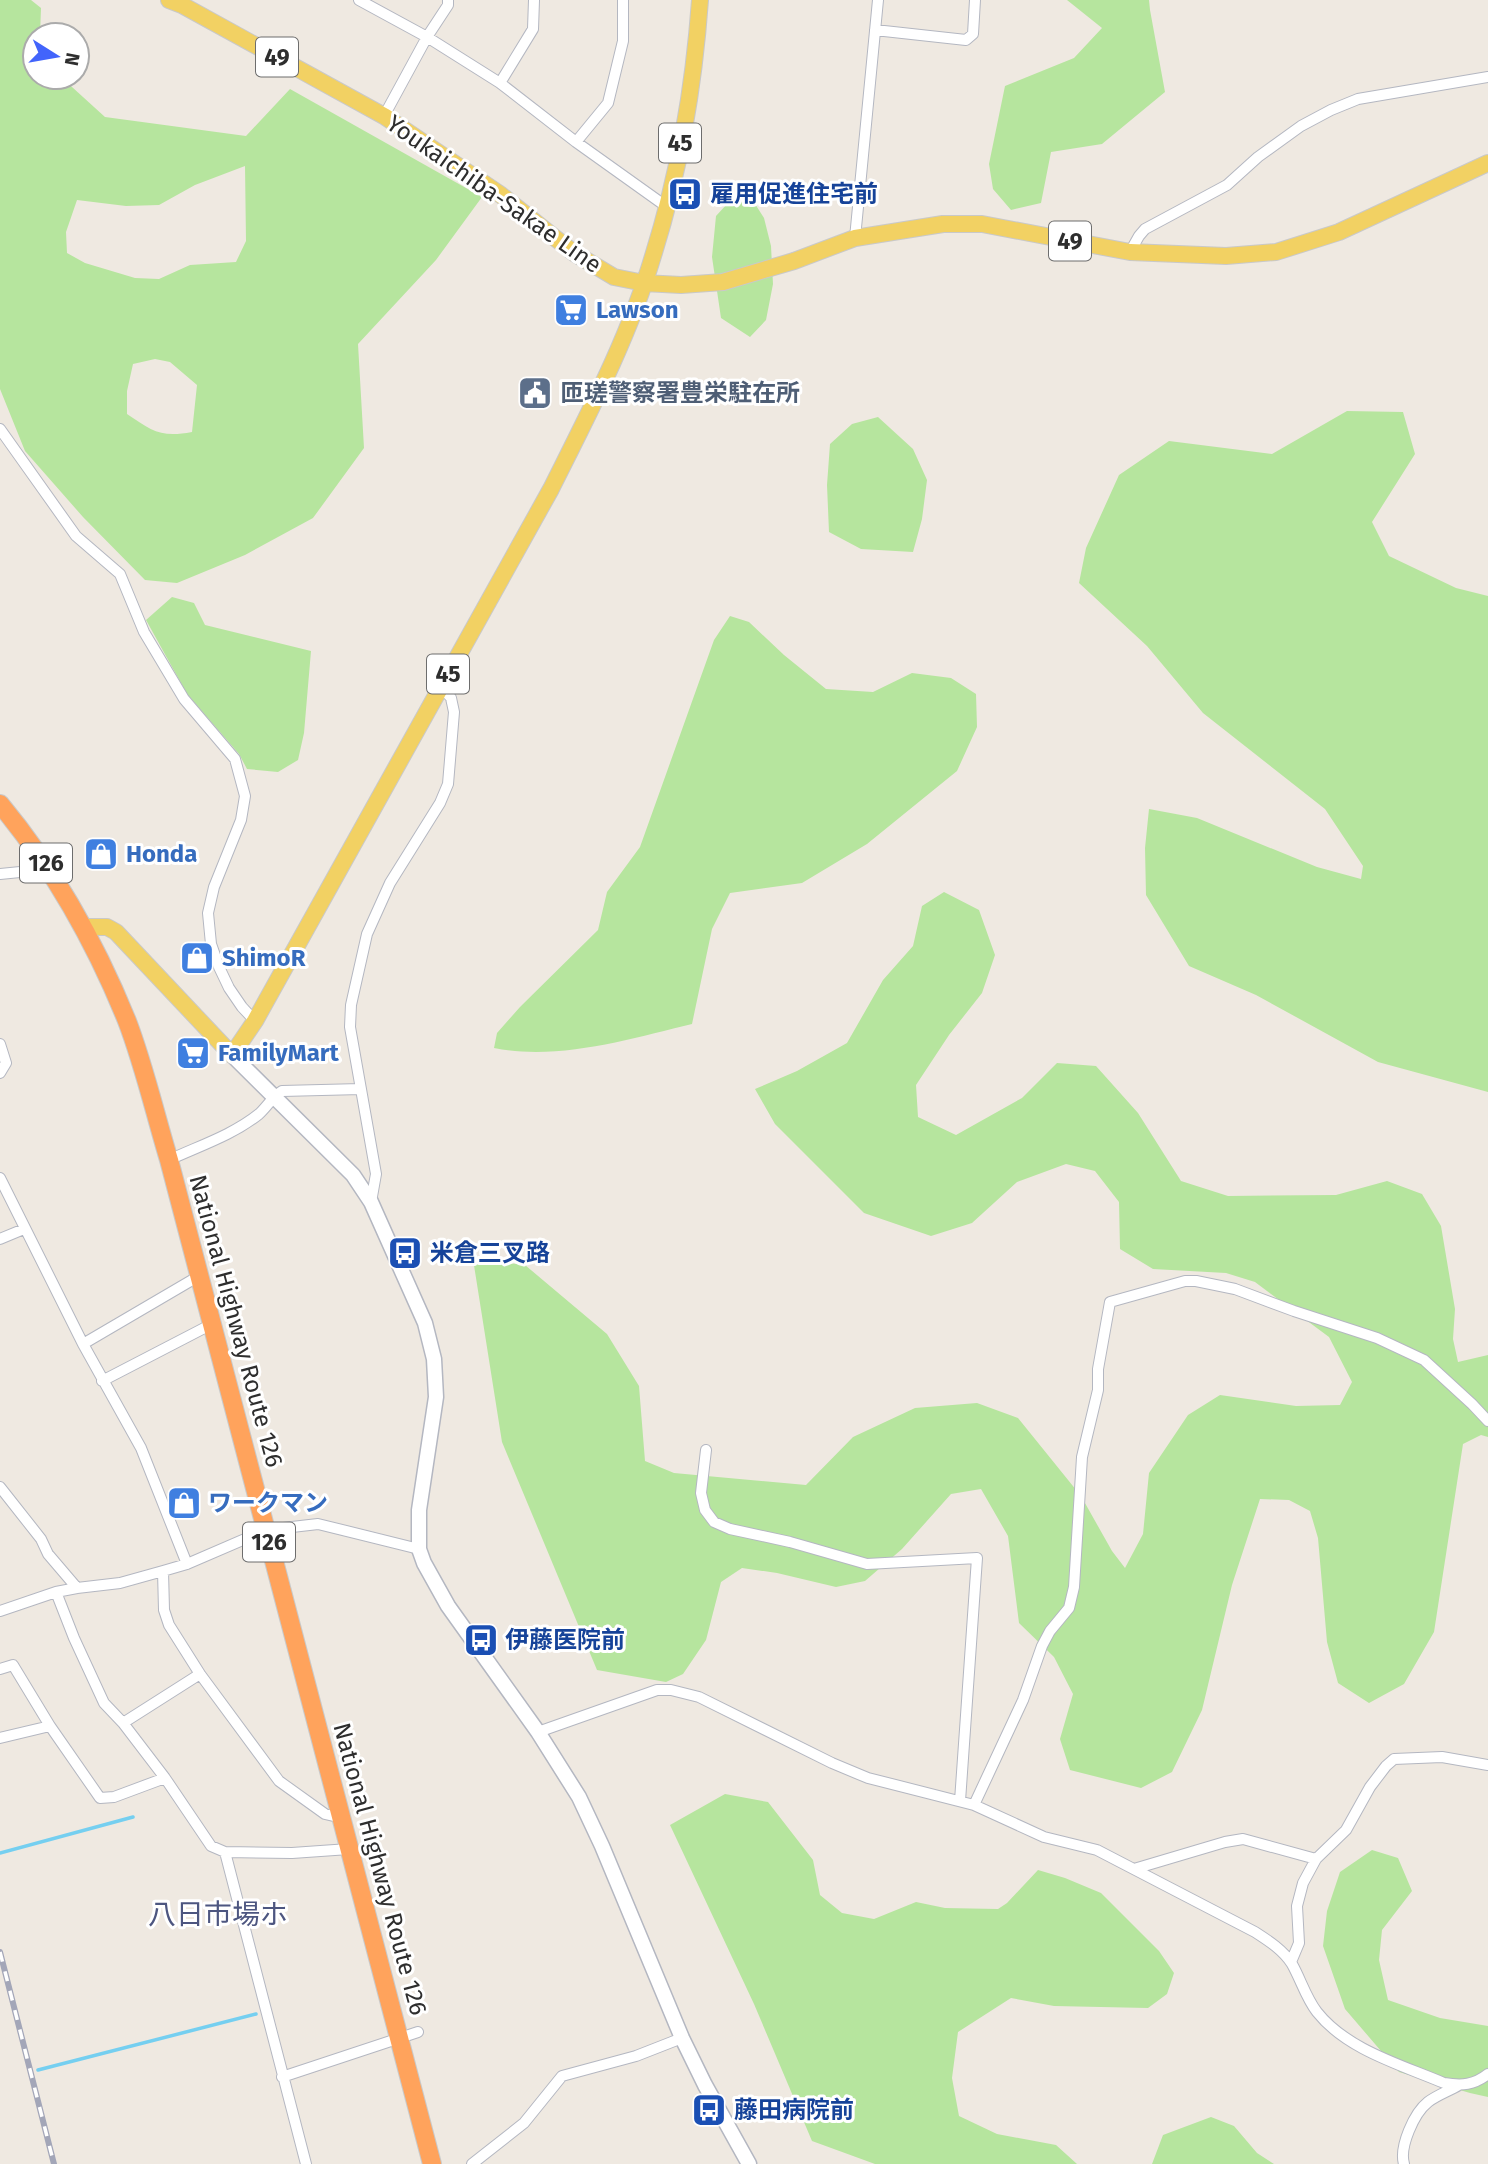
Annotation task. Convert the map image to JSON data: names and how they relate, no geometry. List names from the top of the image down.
{
  "streets": {
    "highway": ["126", "National Highway Route 126"],
    "main road": ["49", "45", "Youkaichiba-Sakae Line"]
  },
  "crossings": [
    ["45", "Youkaichiba-Sakae Line"]
  ],
  "districts": ["八日市場ホ"],
  "places": {
    "bus stop": [
      "雇用促進住宅前",
      "米倉三叉路",
      "伊藤医院前",
      "藤田病院前"
    ],
    "supermarket": ["Lawson", "FamilyMart"],
    "public building": ["匝瑳警察署豊栄駐在所"],
    "shop": ["Honda", "ShimoR", "ワークマン"]
  },
  "north": "right"
}
